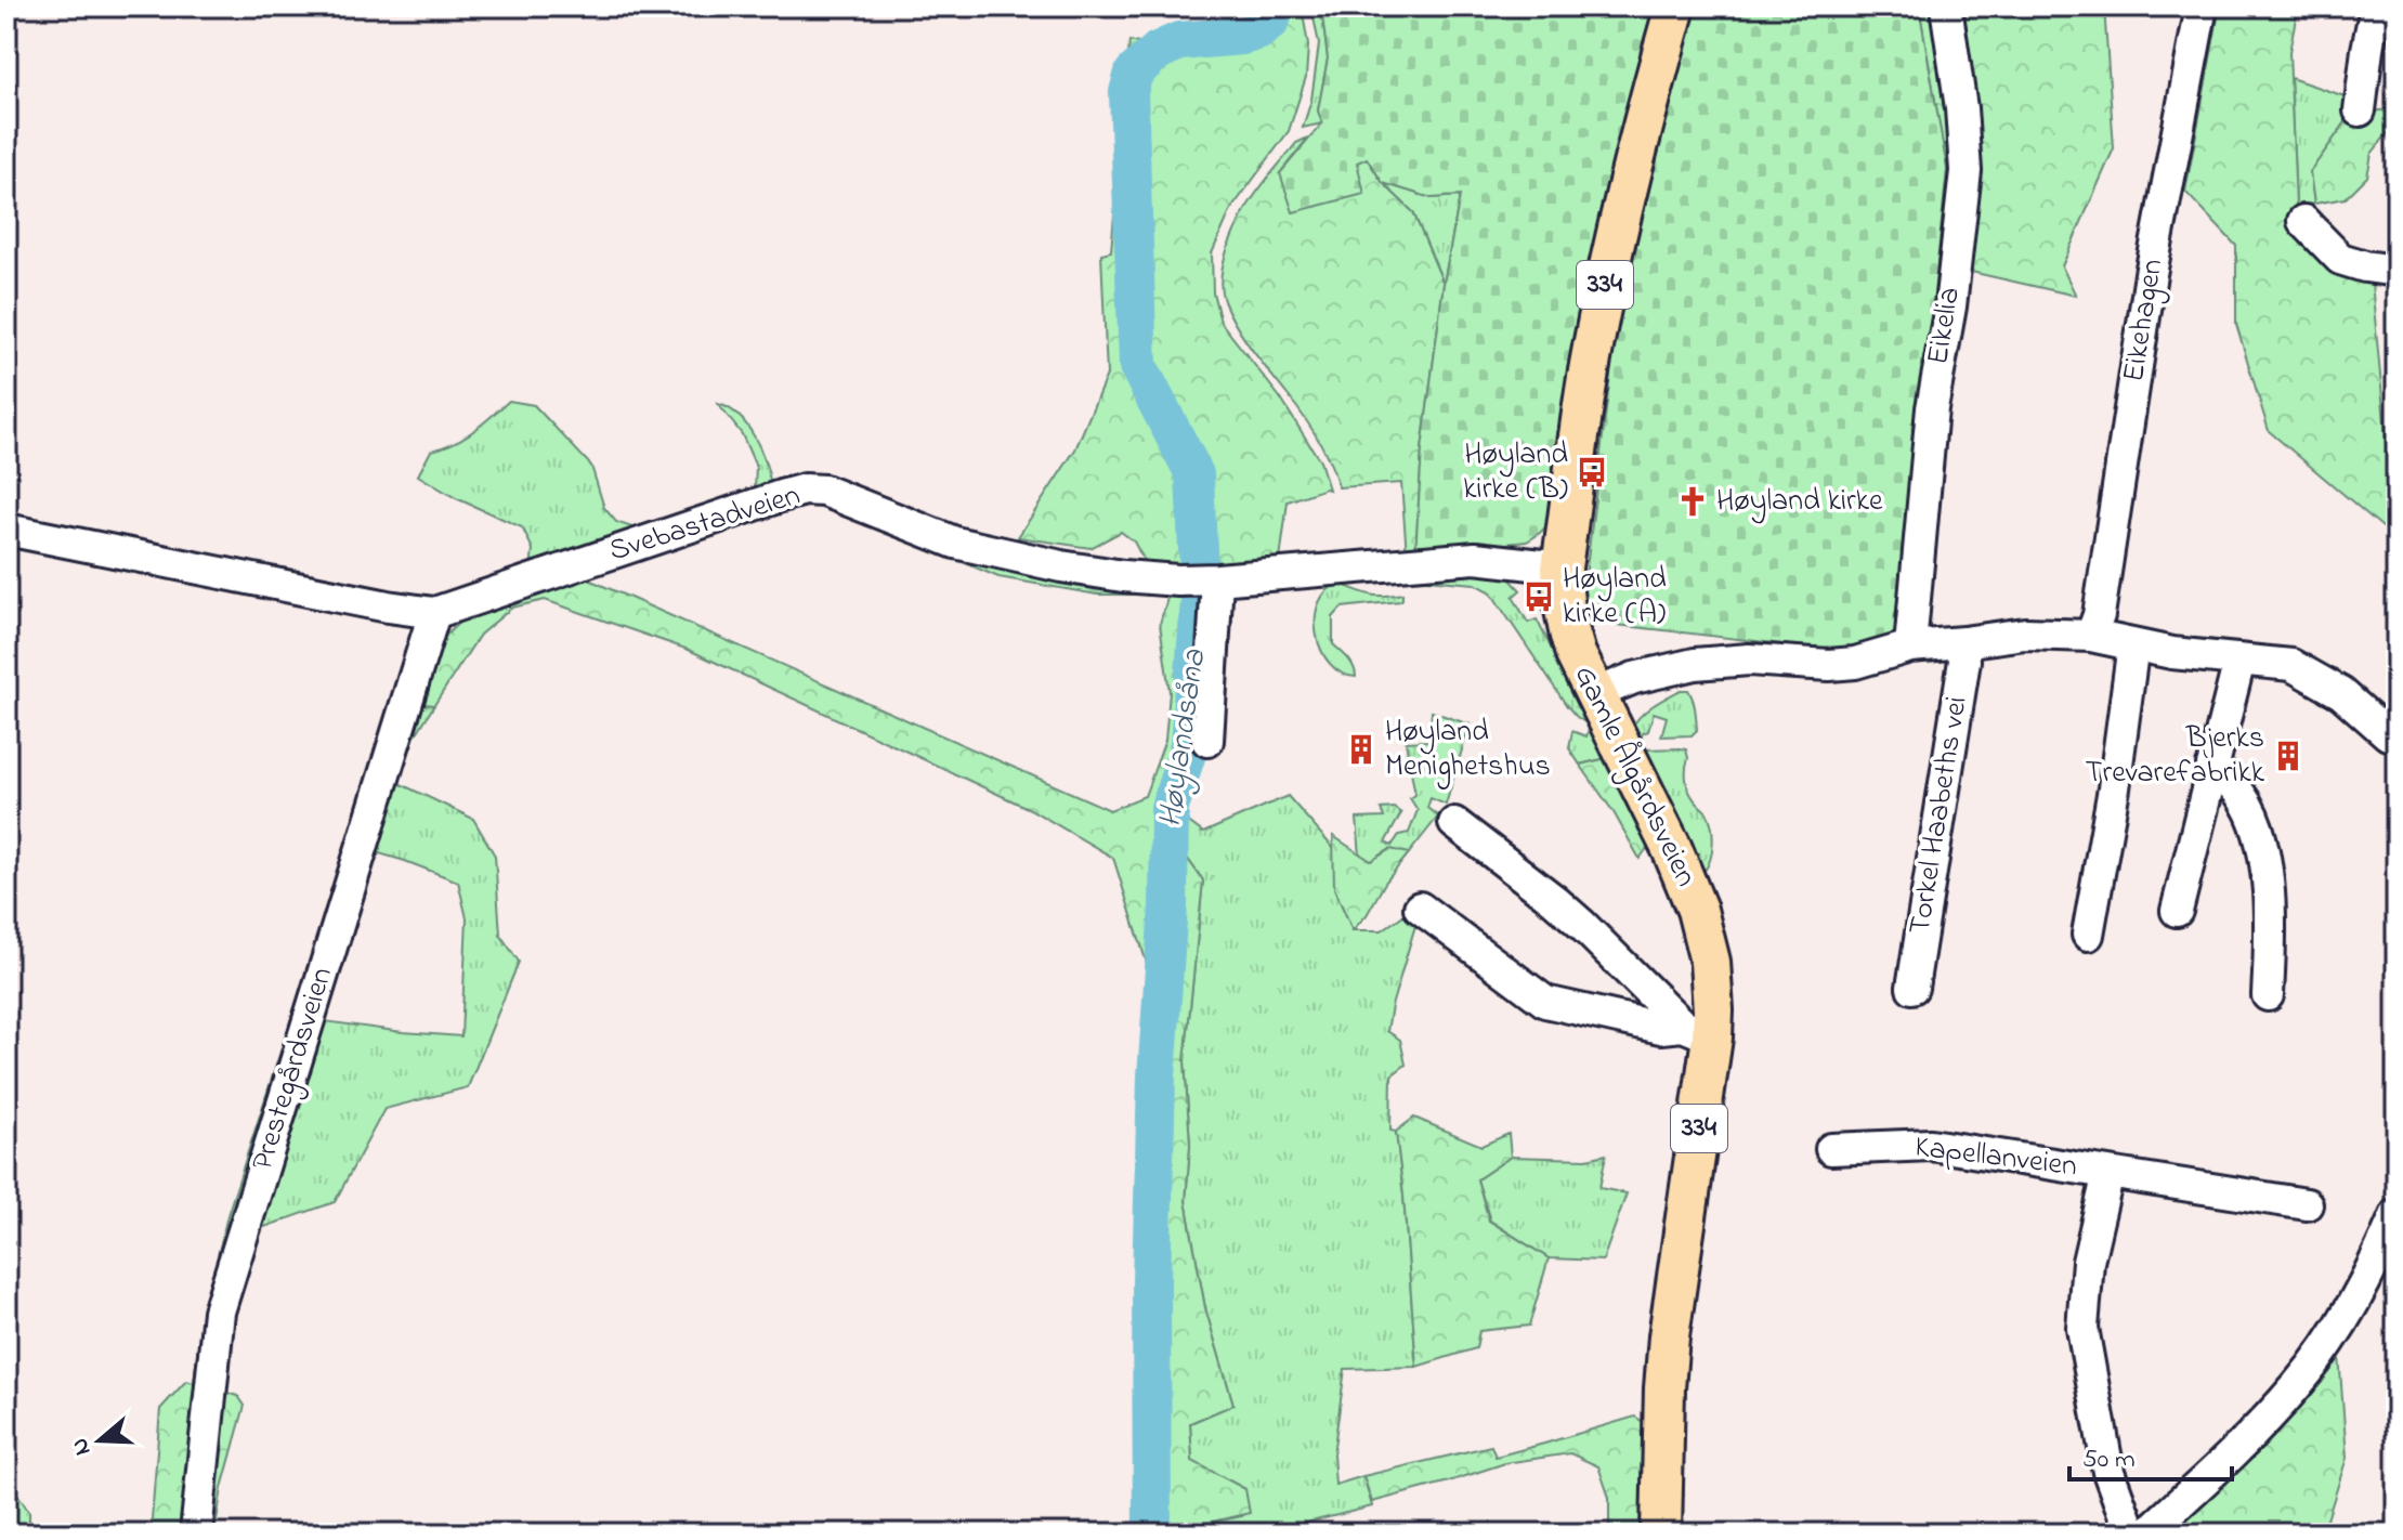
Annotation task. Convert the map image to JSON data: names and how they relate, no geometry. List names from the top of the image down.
{
  "streets": {
    "main road": ["334", "Gamle Ålgårdsveien"],
    "street": [
      "Eikehagen",
      "Eikelia",
      "Svebastadveien",
      "Torkel Haabeths vei",
      "Prestegårdsveien",
      "Kapellanveien"
    ]
  },
  "crossings": [
    ["Svebastadveien", "Gamle Ålgårdsveien"],
    ["Svebastadveien", "Prestegårdsveien"]
  ],
  "water": ["Høylandsåna"],
  "places": {
    "bus stop": ["Høyland kirke (B)", "Høyland kirke (A)"],
    "church": ["Høyland kirke"],
    "building": ["Høyland Menighetshus", "Bjerks Trevarefabrikk"]
  },
  "scale_bar": "50 m",
  "north": "left"
}
